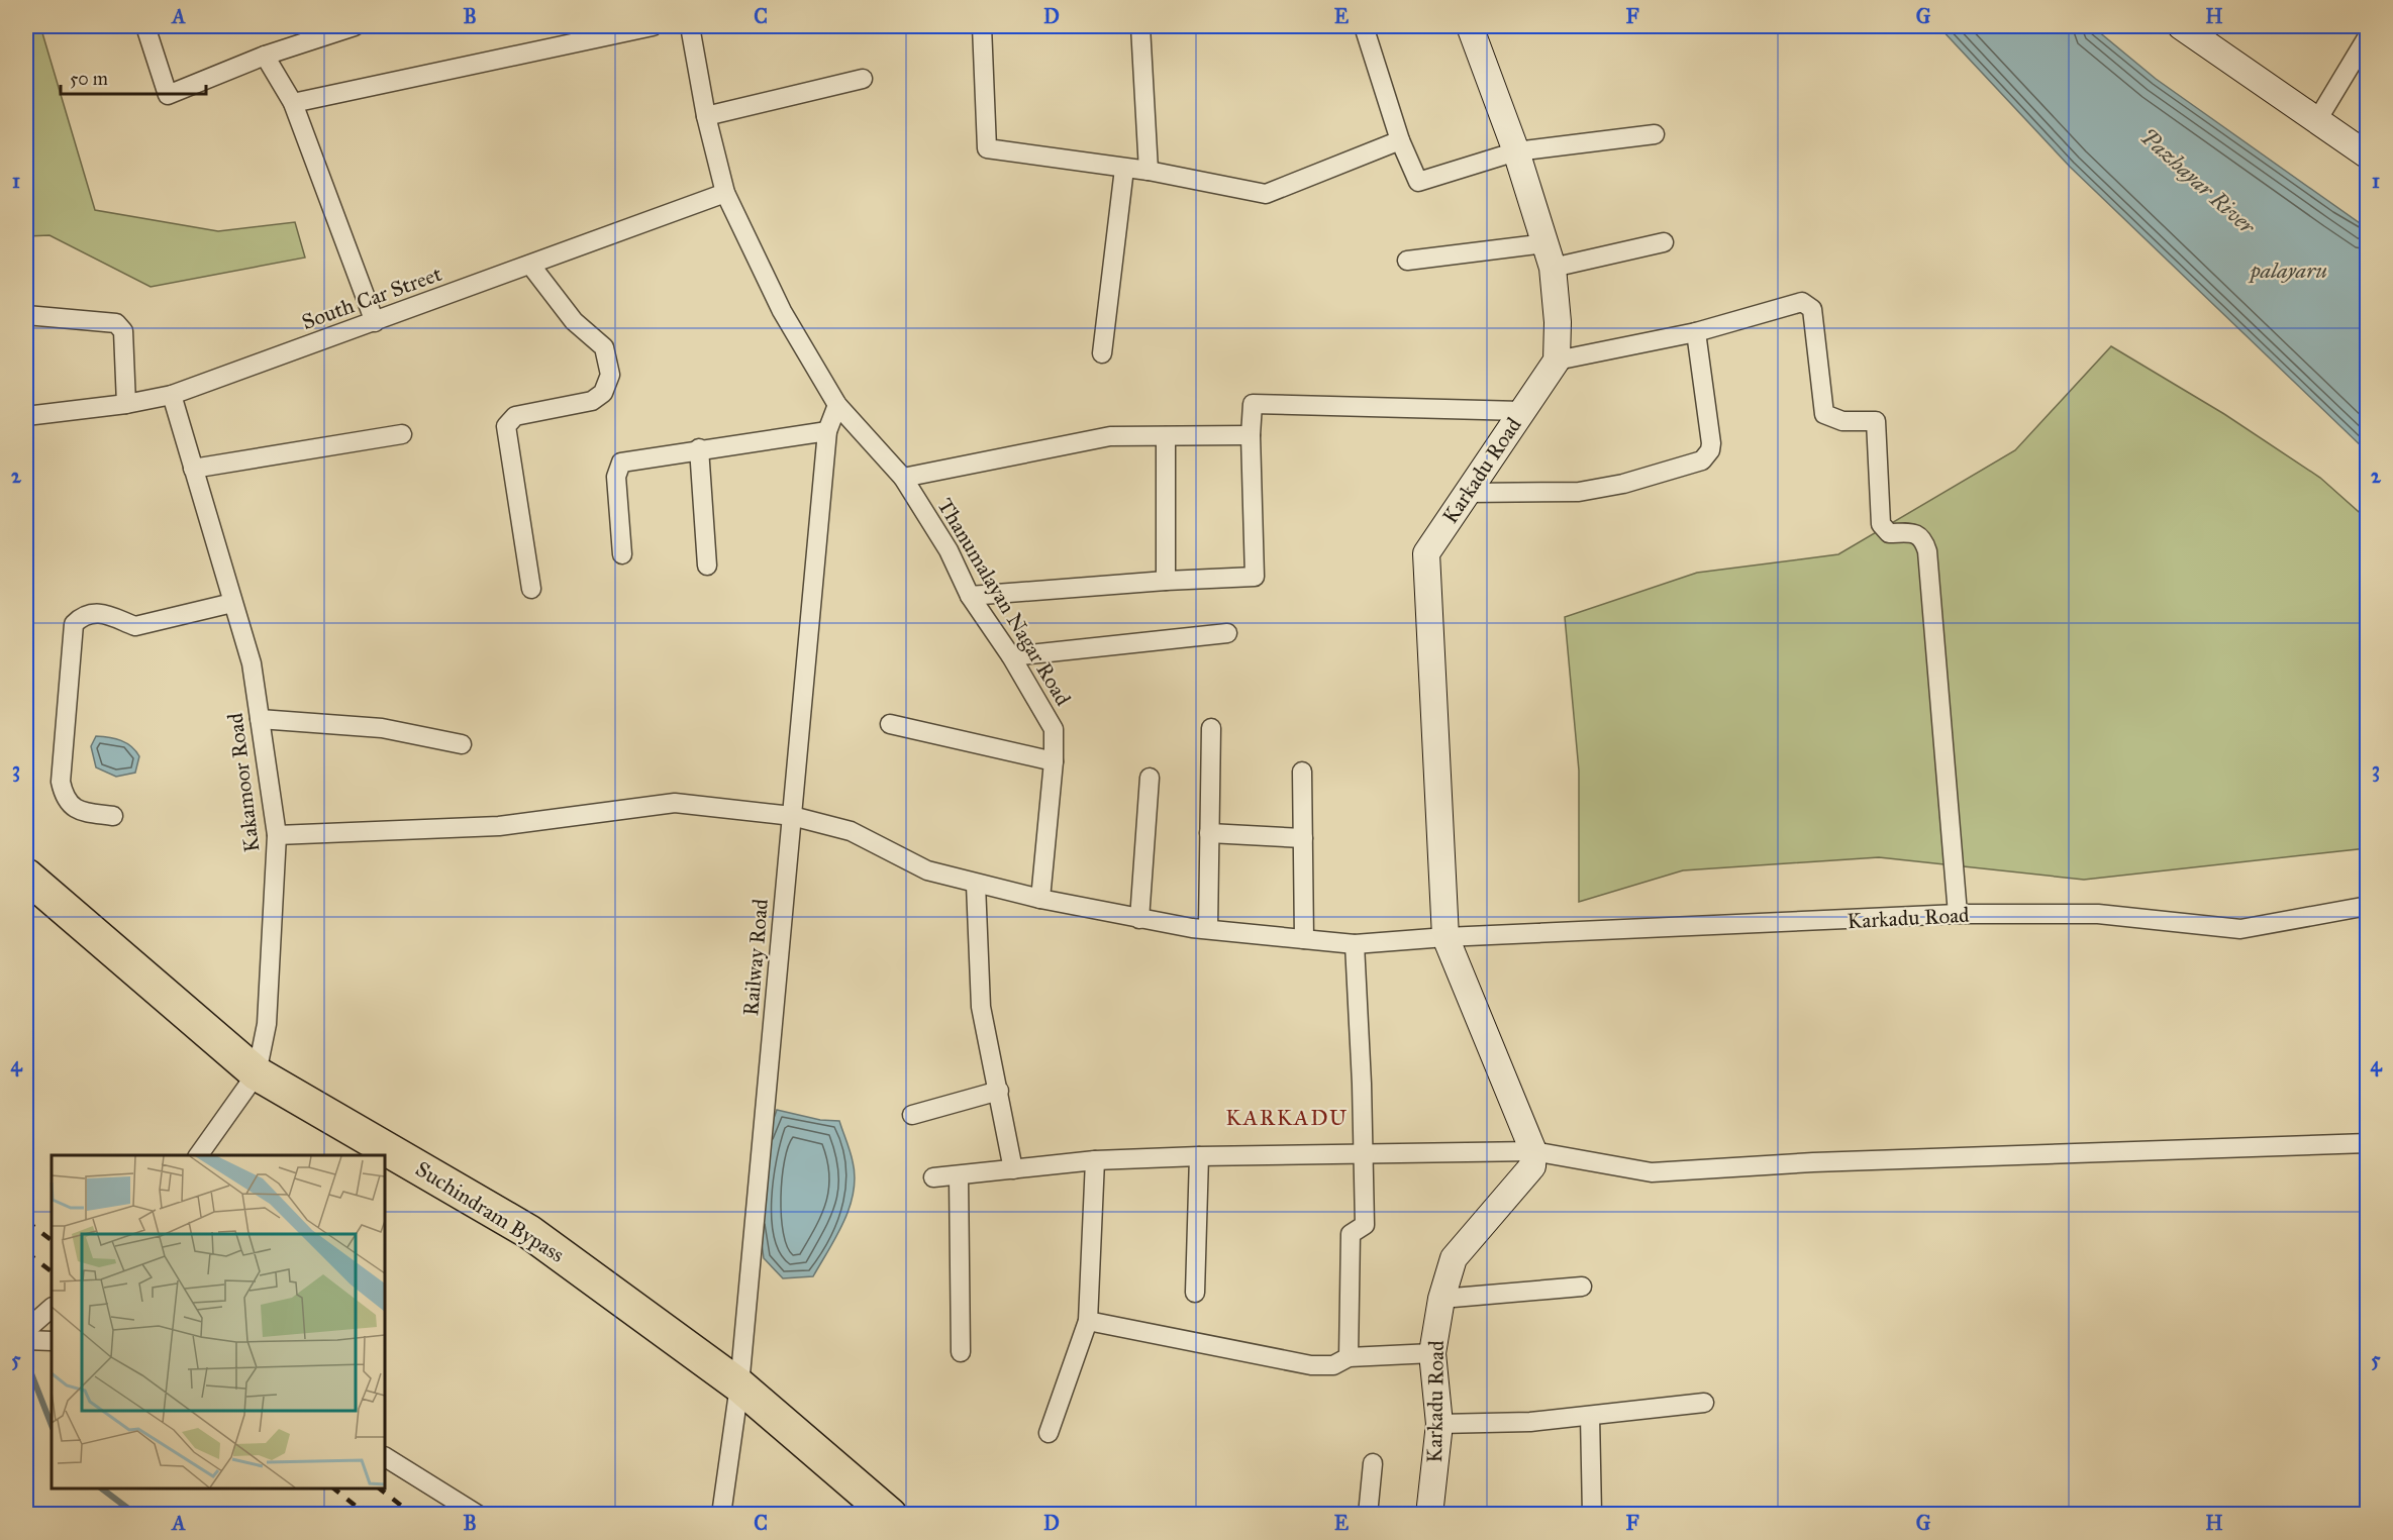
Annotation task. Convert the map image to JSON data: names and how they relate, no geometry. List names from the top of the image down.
{
  "streets": {
    "highway": ["Suchindram Bypass"],
    "street": [
      "South Car Street",
      "Karkadu Road",
      "Thanumalayan Nagar Road",
      "Kakamoor Road",
      "Railway Road"
    ]
  },
  "crossings": [
    ["South Car Street", "Thanumalayan Nagar Road"],
    ["South Car Street", "Kakamoor Road"],
    ["Thanumalayan Nagar Road", "Railway Road"],
    ["Kakamoor Road", "Suchindram Bypass"],
    ["Railway Road", "Suchindram Bypass"]
  ],
  "districts": ["KARKADU"],
  "water": ["Pazhayar River", "palayaru"],
  "scale_bar": "50 m",
  "grid": {
    "columns": [
      "A",
      "B",
      "C",
      "D",
      "E",
      "F",
      "G",
      "H"
    ],
    "rows": [
      "1",
      "2",
      "3",
      "4",
      "5"
    ]
  }
}
